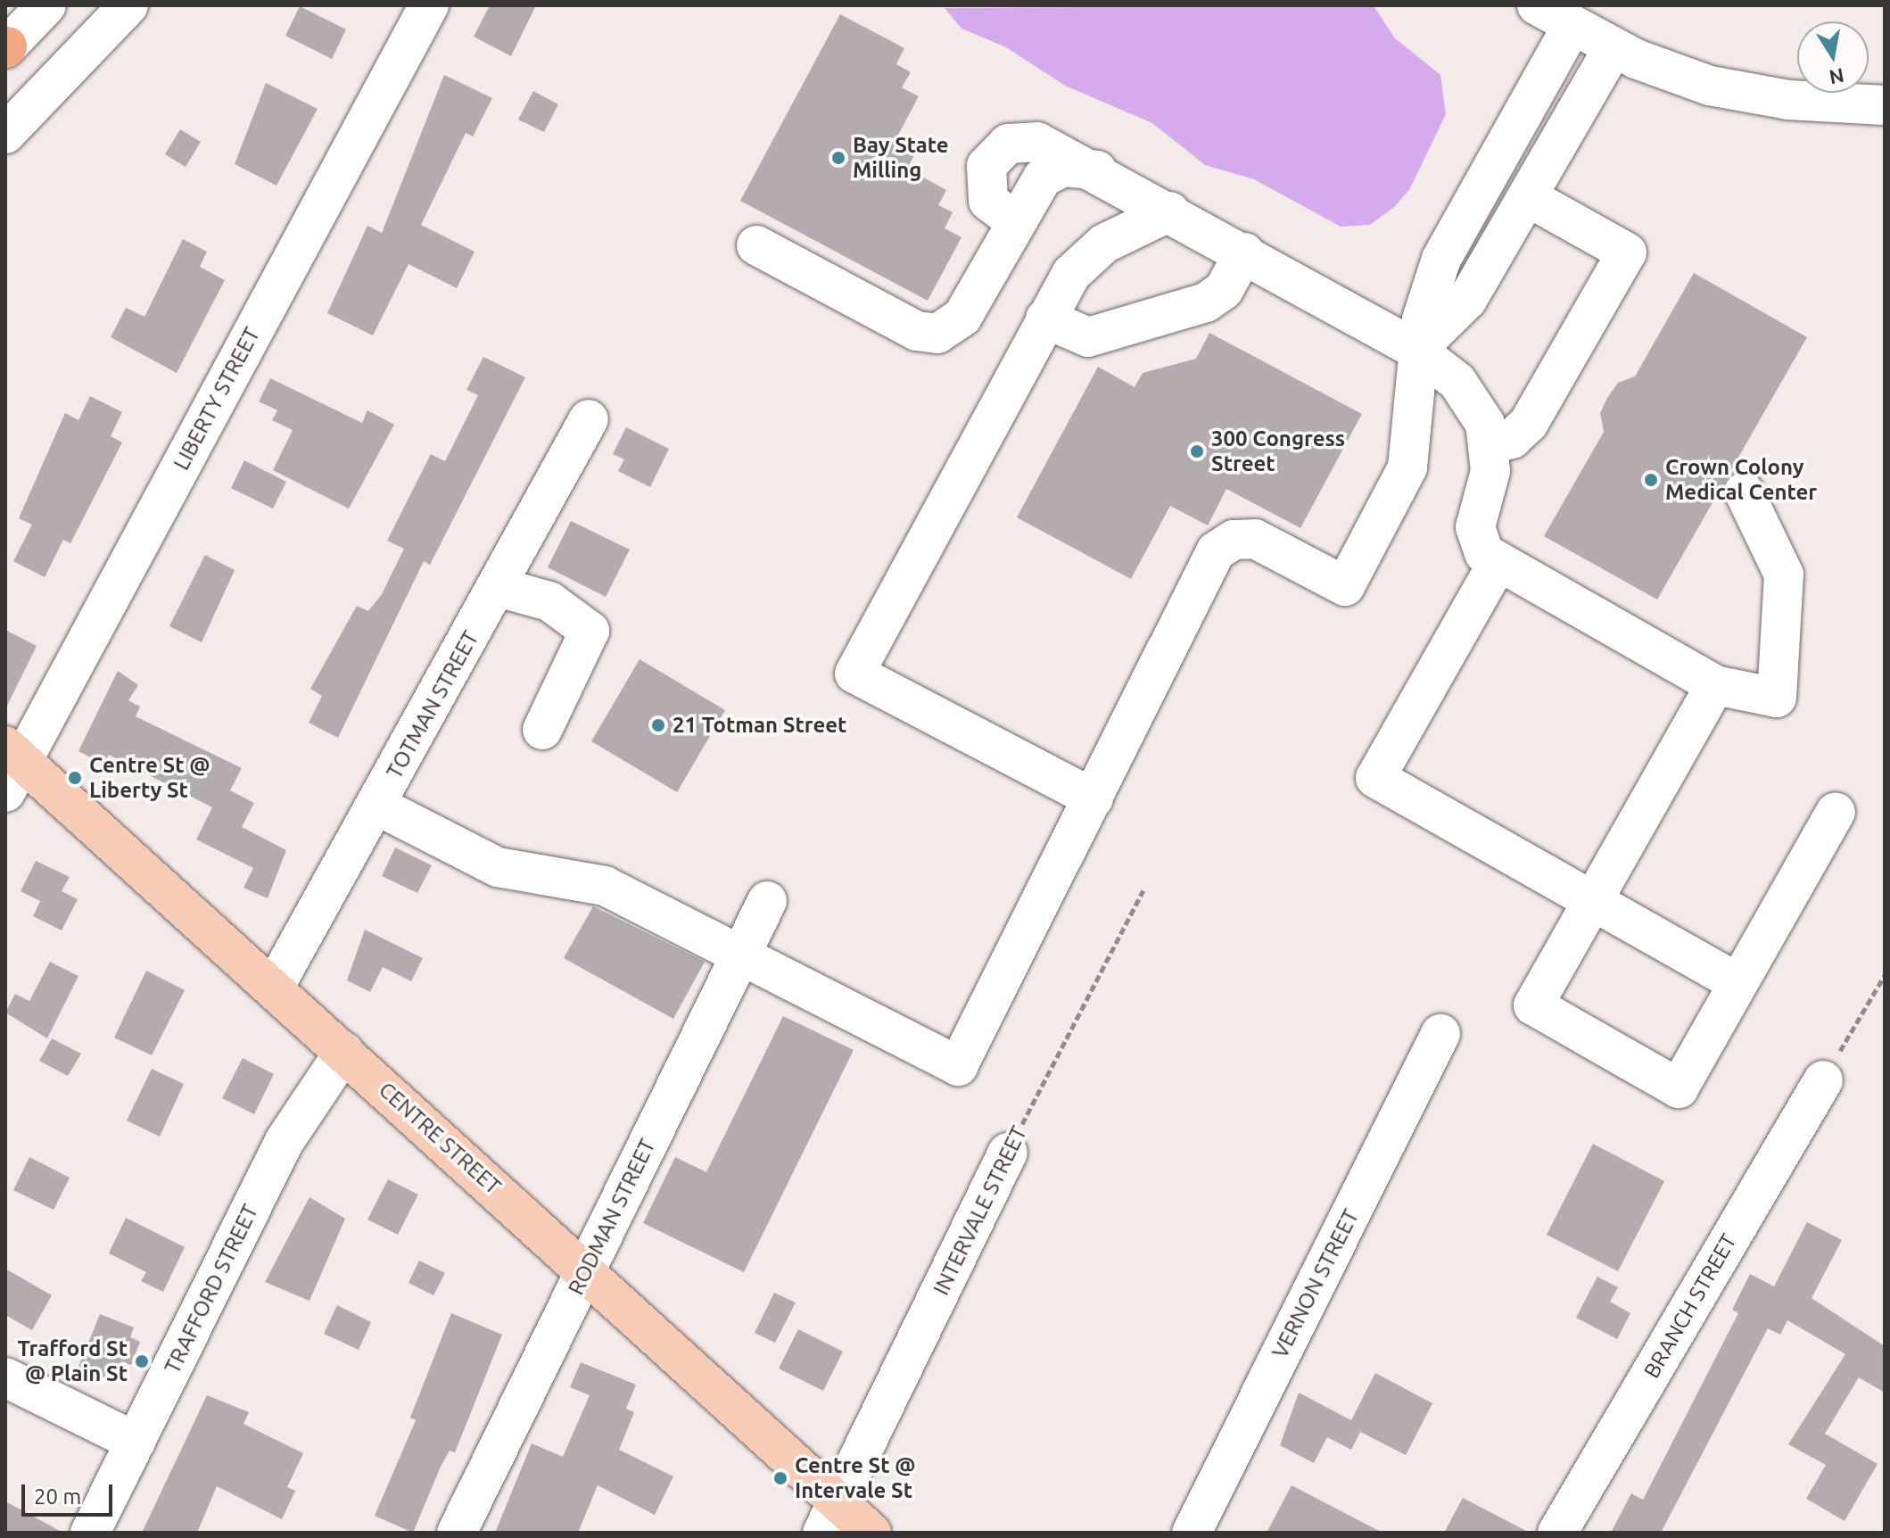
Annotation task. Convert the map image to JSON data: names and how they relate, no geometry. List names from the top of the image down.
{
  "streets": {
    "main road": ["CENTRE STREET"],
    "street": [
      "LIBERTY STREET",
      "TOTMAN STREET",
      "INTERVALE STREET",
      "RODMAN STREET",
      "VERNON STREET",
      "TRAFFORD STREET",
      "BRANCH STREET"
    ]
  },
  "crossings": [
    ["LIBERTY STREET", "CENTRE STREET"],
    ["TOTMAN STREET", "CENTRE STREET"],
    ["CENTRE STREET", "INTERVALE STREET"],
    ["CENTRE STREET", "RODMAN STREET"],
    ["CENTRE STREET", "TRAFFORD STREET"]
  ],
  "places": [
    "Bay State Milling",
    "300 Congress Street",
    "Crown Colony Medical Center",
    "21 Totman Street",
    "Centre St @ Liberty St",
    "Trafford St @ Plain St",
    "Centre St @ Intervale St"
  ],
  "scale_bar": "20 m",
  "north": "bottom"
}
